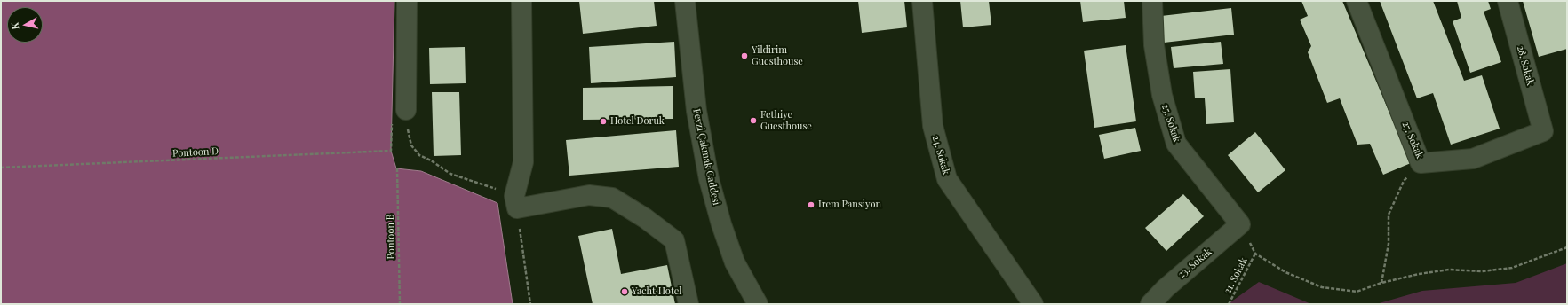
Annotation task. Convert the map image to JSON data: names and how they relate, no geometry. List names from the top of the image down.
{
  "streets": {
    "street": [
      "28. Sokak",
      "25. Sokak",
      "27. Sokak",
      "24. Sokak",
      "Fevzi Çakmak Caddesi",
      "23. Sokak"
    ],
    "path": ["Pontoon D", "Pontoon B", "21. Sokak"]
  },
  "crossings": [
    ["28. Sokak", "27. Sokak"],
    ["25. Sokak", "23. Sokak"]
  ],
  "places": [
    "Yildirim Guesthouse",
    "Fethiye Guesthouse",
    "Hotel Doruk",
    "Irem Pansiyon",
    "Yacht Hotel"
  ],
  "north": "left"
}
